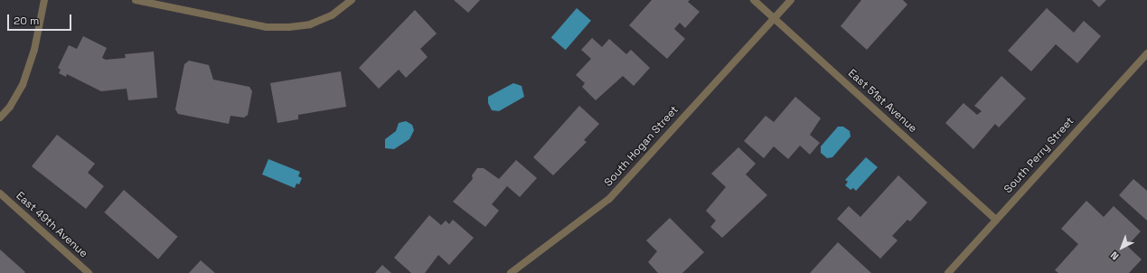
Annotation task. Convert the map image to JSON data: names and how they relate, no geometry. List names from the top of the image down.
{
  "streets": {
    "street": [
      "East 51st Avenue",
      "South Hogan Street",
      "South Perry Street",
      "East 49th Avenue"
    ]
  },
  "crossings": [
    ["East 51st Avenue", "South Hogan Street"],
    ["East 51st Avenue", "South Perry Street"]
  ],
  "scale_bar": "20 m",
  "north": "bottom left"
}
